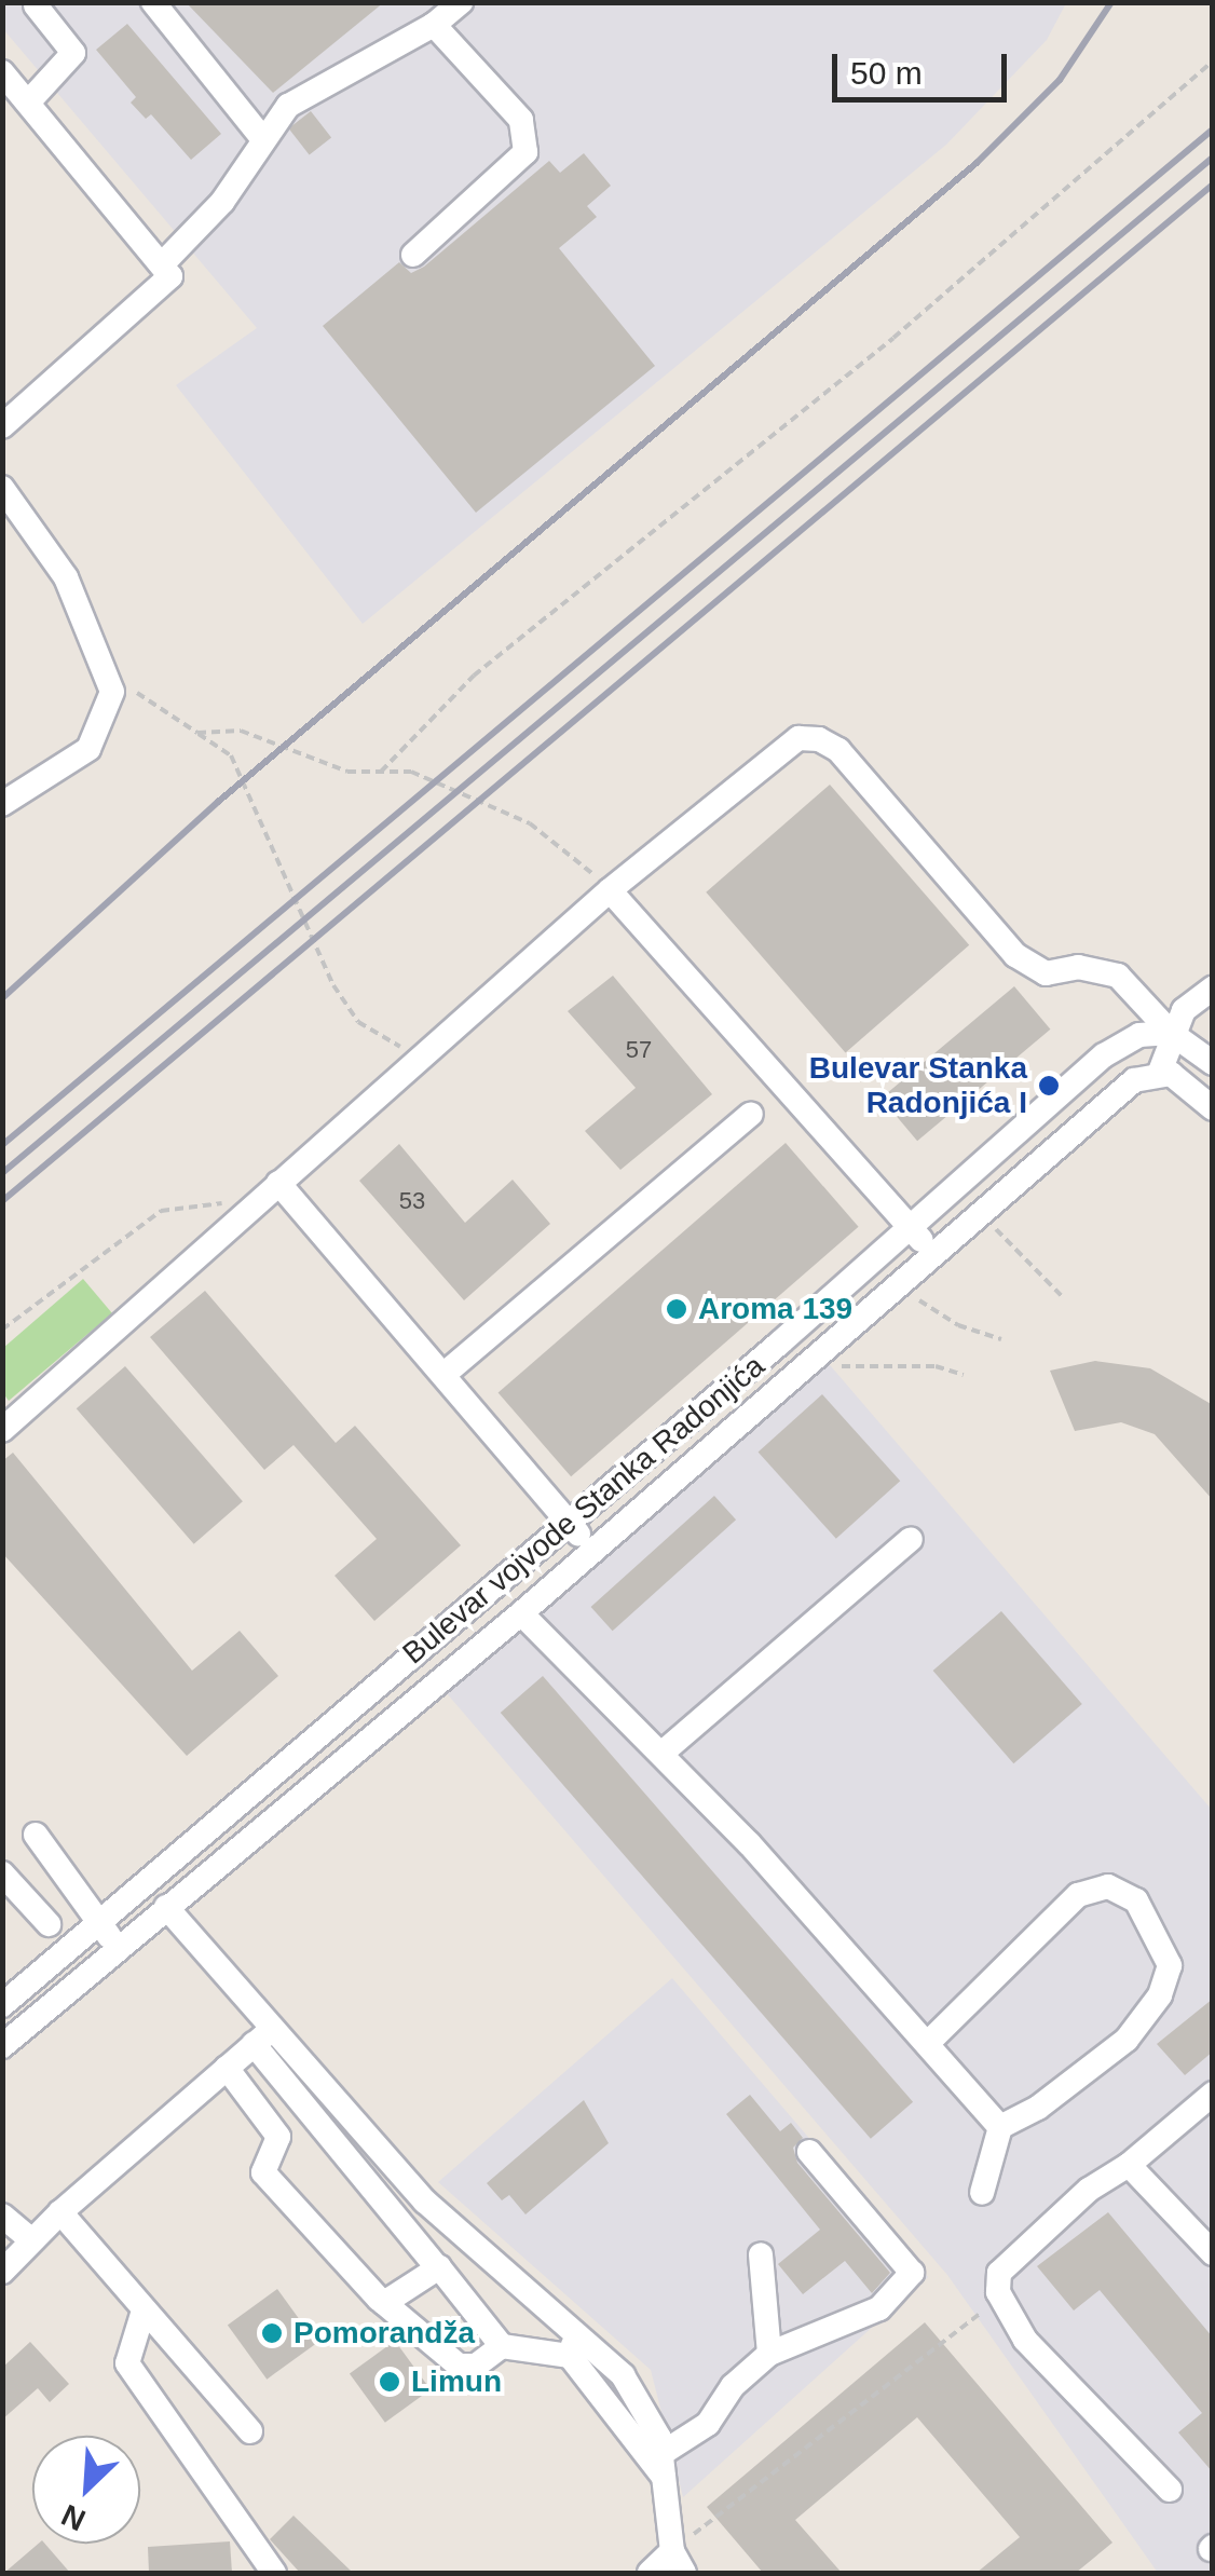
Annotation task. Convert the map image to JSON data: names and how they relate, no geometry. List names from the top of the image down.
{
  "streets": {
    "street": ["Bulevar vojvode Stanka Radonjića"]
  },
  "places": [
    "Bulevar Stanka Radonjića I",
    "Aroma 139",
    "Pomorandža",
    "Limun"
  ],
  "house_numbers": ["57", "53"],
  "scale_bar": "50 m",
  "north": "bottom left"
}
